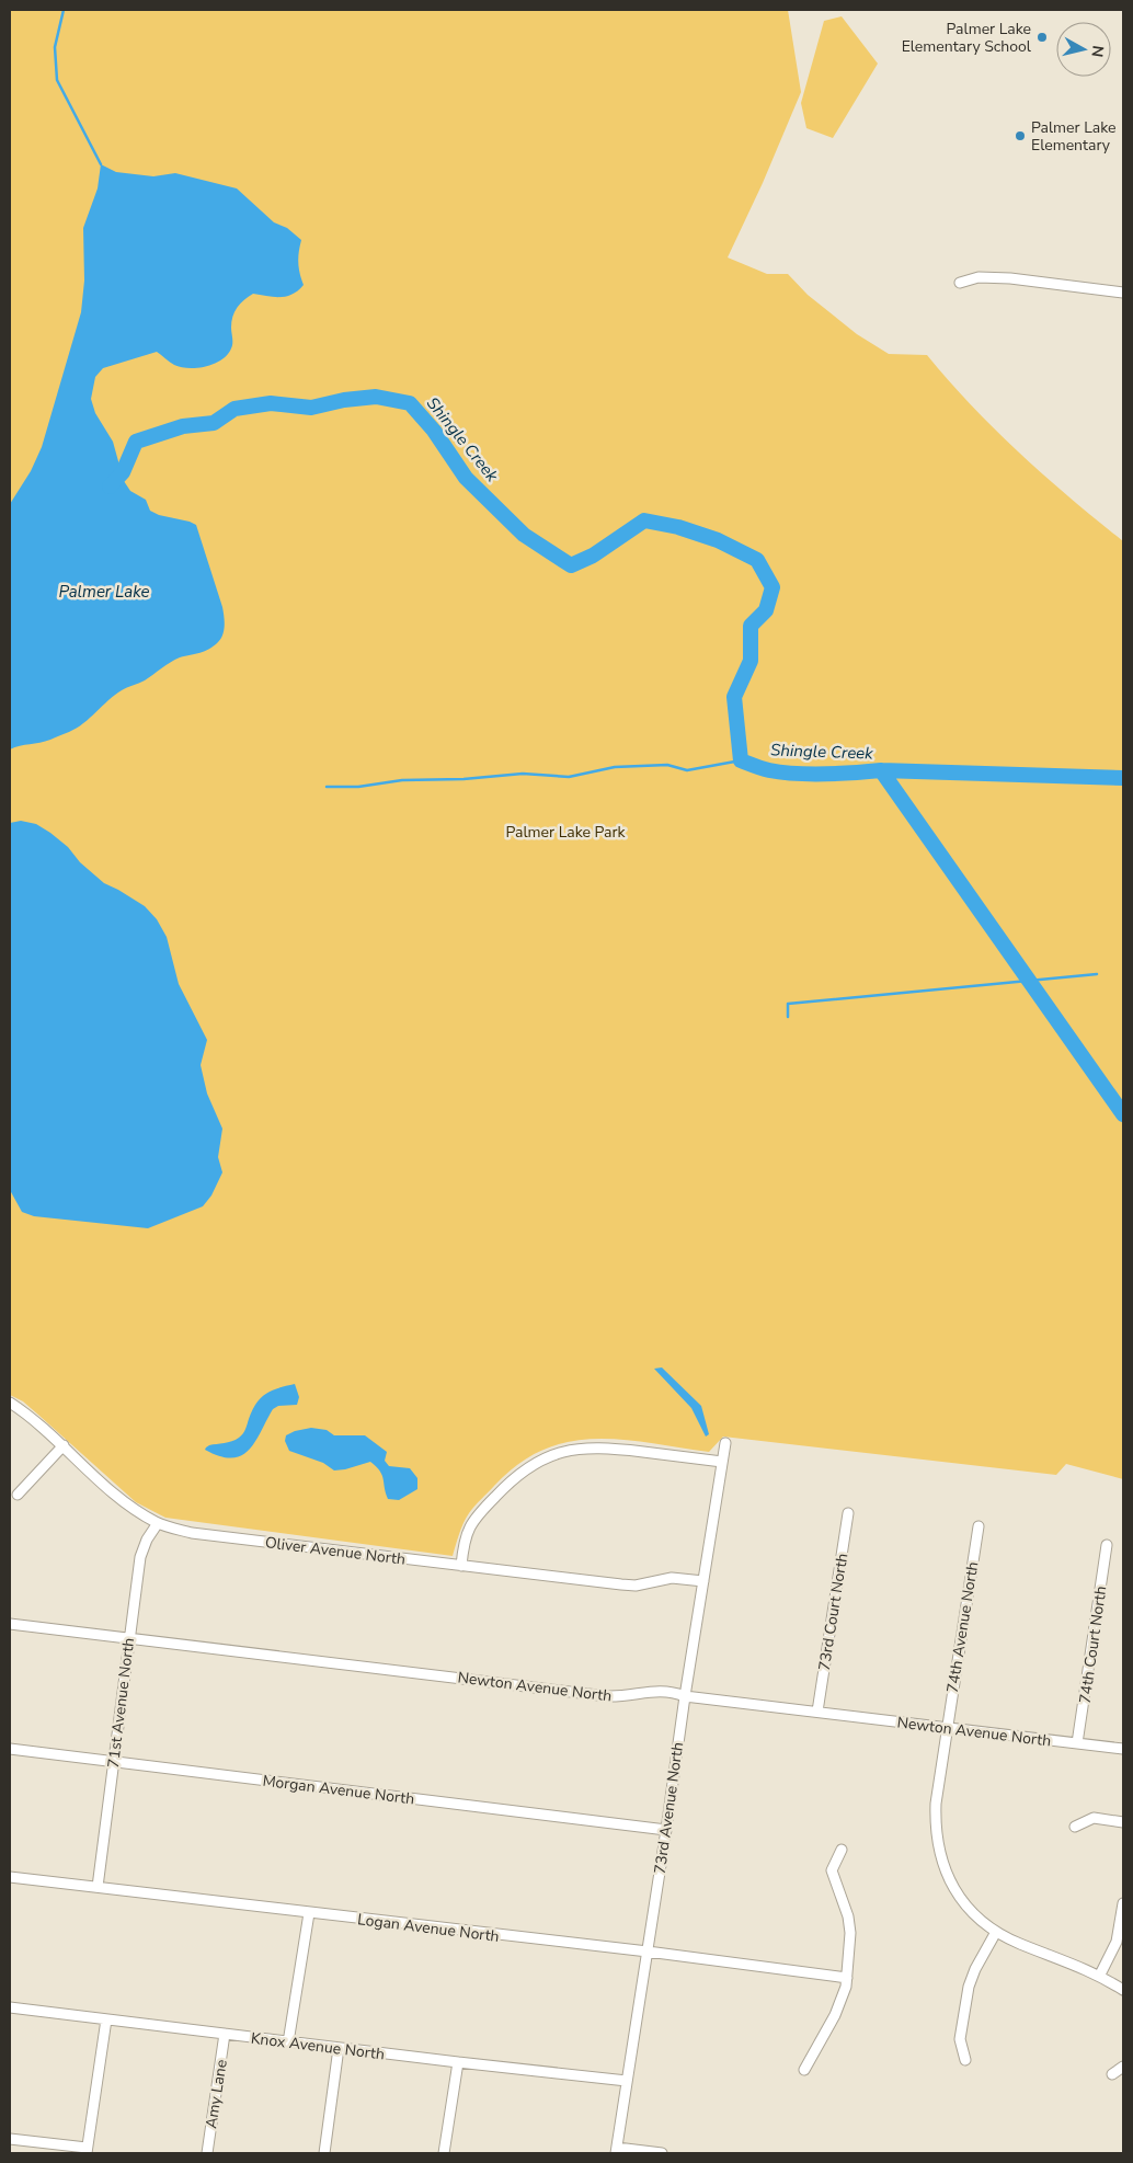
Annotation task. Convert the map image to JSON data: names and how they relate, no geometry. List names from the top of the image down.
{
  "streets": {
    "street": [
      "Oliver Avenue North",
      "73rd Court North",
      "74th Avenue North",
      "74th Court North",
      "Newton Avenue North",
      "71st Avenue North",
      "Morgan Avenue North",
      "73rd Avenue North",
      "Logan Avenue North",
      "Knox Avenue North",
      "Amy Lane"
    ]
  },
  "crossings": [
    ["Oliver Avenue North", "71st Avenue North"],
    ["Oliver Avenue North", "73rd Avenue North"],
    ["73rd Court North", "Newton Avenue North"],
    ["74th Avenue North", "Newton Avenue North"],
    ["74th Court North", "Newton Avenue North"],
    ["Newton Avenue North", "71st Avenue North"],
    ["Newton Avenue North", "73rd Avenue North"],
    ["71st Avenue North", "Morgan Avenue North"],
    ["71st Avenue North", "Logan Avenue North"],
    ["Morgan Avenue North", "73rd Avenue North"],
    ["73rd Avenue North", "Logan Avenue North"],
    ["73rd Avenue North", "Knox Avenue North"],
    ["Knox Avenue North", "Amy Lane"]
  ],
  "water": ["Shingle Creek", "Palmer Lake"],
  "parks": ["Palmer Lake Park"],
  "places": ["Palmer Lake Elementary School", "Palmer Lake Elementary"],
  "north": "right"
}
